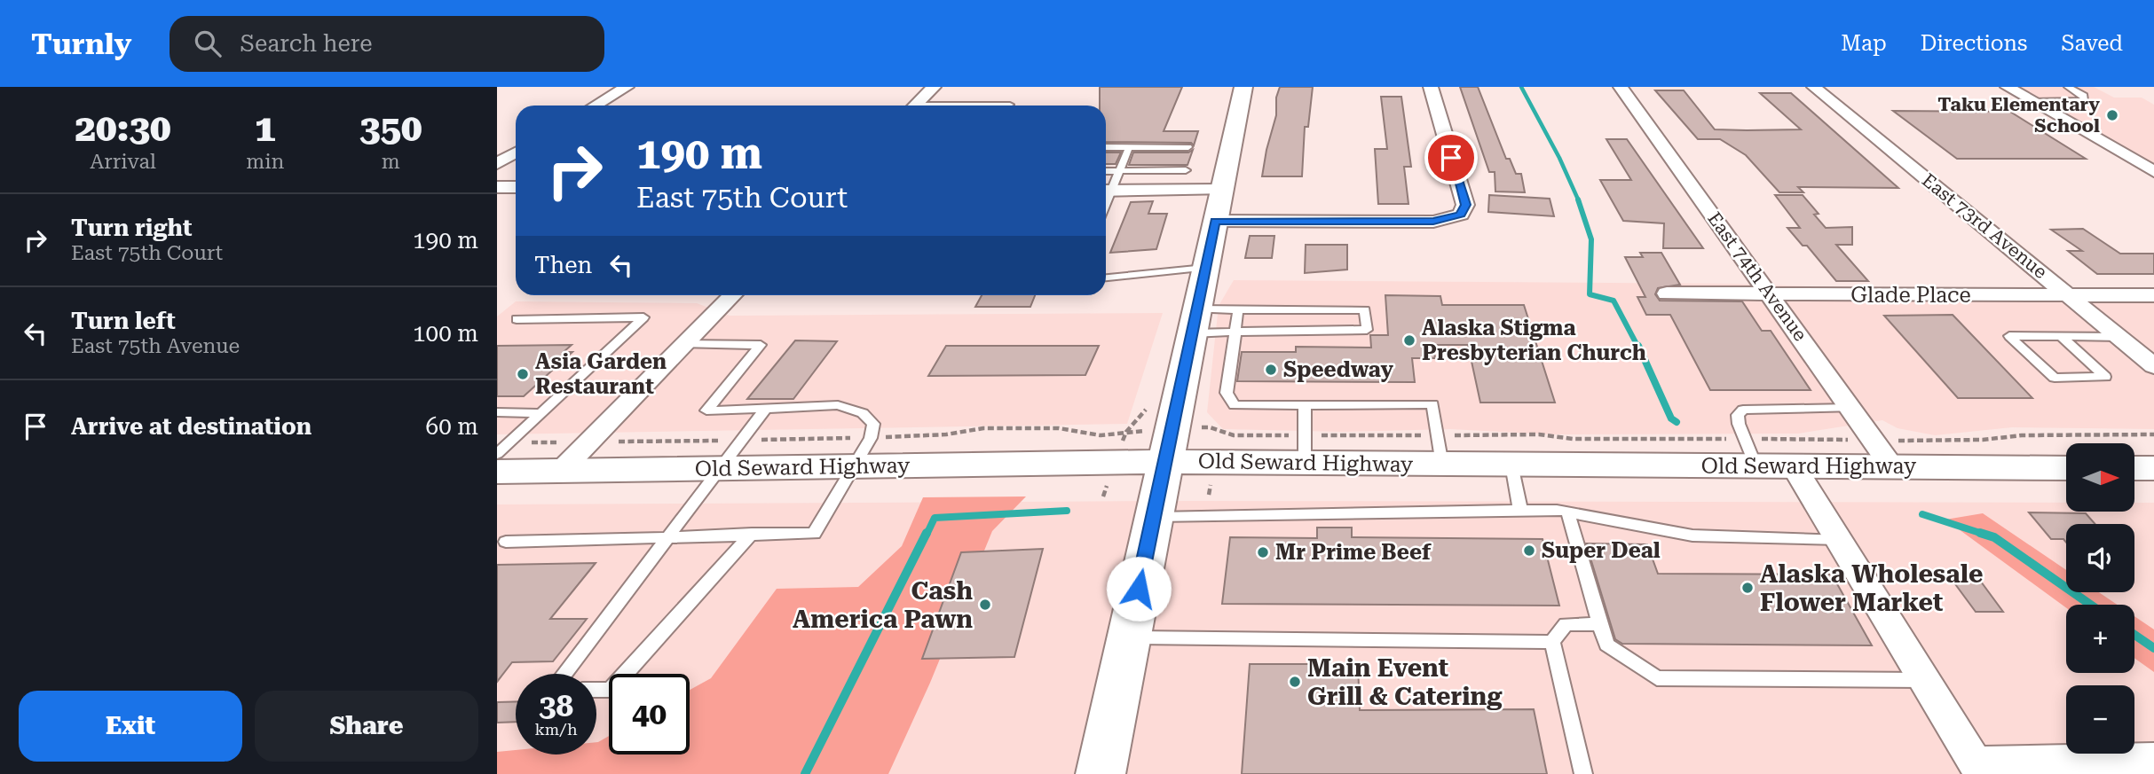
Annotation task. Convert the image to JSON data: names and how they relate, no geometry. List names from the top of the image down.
{
  "streets": {
    "main road": ["Old Seward Highway"],
    "street": ["East 73rd Avenue", "East 74th Avenue", "Glade Place"]
  },
  "crossings": [
    ["East 73rd Avenue", "Glade Place"],
    ["East 74th Avenue", "Glade Place"],
    ["East 74th Avenue", "Old Seward Highway"]
  ],
  "places": [
    "Taku Elementary School",
    "Alaska Stigma Presbyterian Church",
    "Speedway",
    "Asia Garden Restaurant",
    "Super Deal",
    "Mr Prime Beef",
    "Alaska Wholesale Flower Market",
    "Cash America Pawn",
    "Main Event Grill & Catering"
  ],
  "north": "right",
  "page": {
    "header": "Turnly",
    "search": "Search here",
    "nav": ["Map", "Directions", "Saved"],
    "eta": [
      "20:30",
      "Arrival",
      "1",
      "min",
      "350",
      "m"
    ],
    "turn": ["190 m", "East 75th Court"],
    "list": [
      {
        "name": "Turn right",
        "note": "East 75th Court",
        "value": "190 m"
      },
      {
        "name": "Turn left",
        "note": "East 75th Avenue",
        "value": "100 m"
      },
      {
        "name": "Arrive at destination",
        "value": "60 m"
      }
    ],
    "then": "Then",
    "map_buttons": ["+", "−"],
    "speed": "38 km/h",
    "limit": "40",
    "buttons": ["Exit", "Share"]
  }
}
